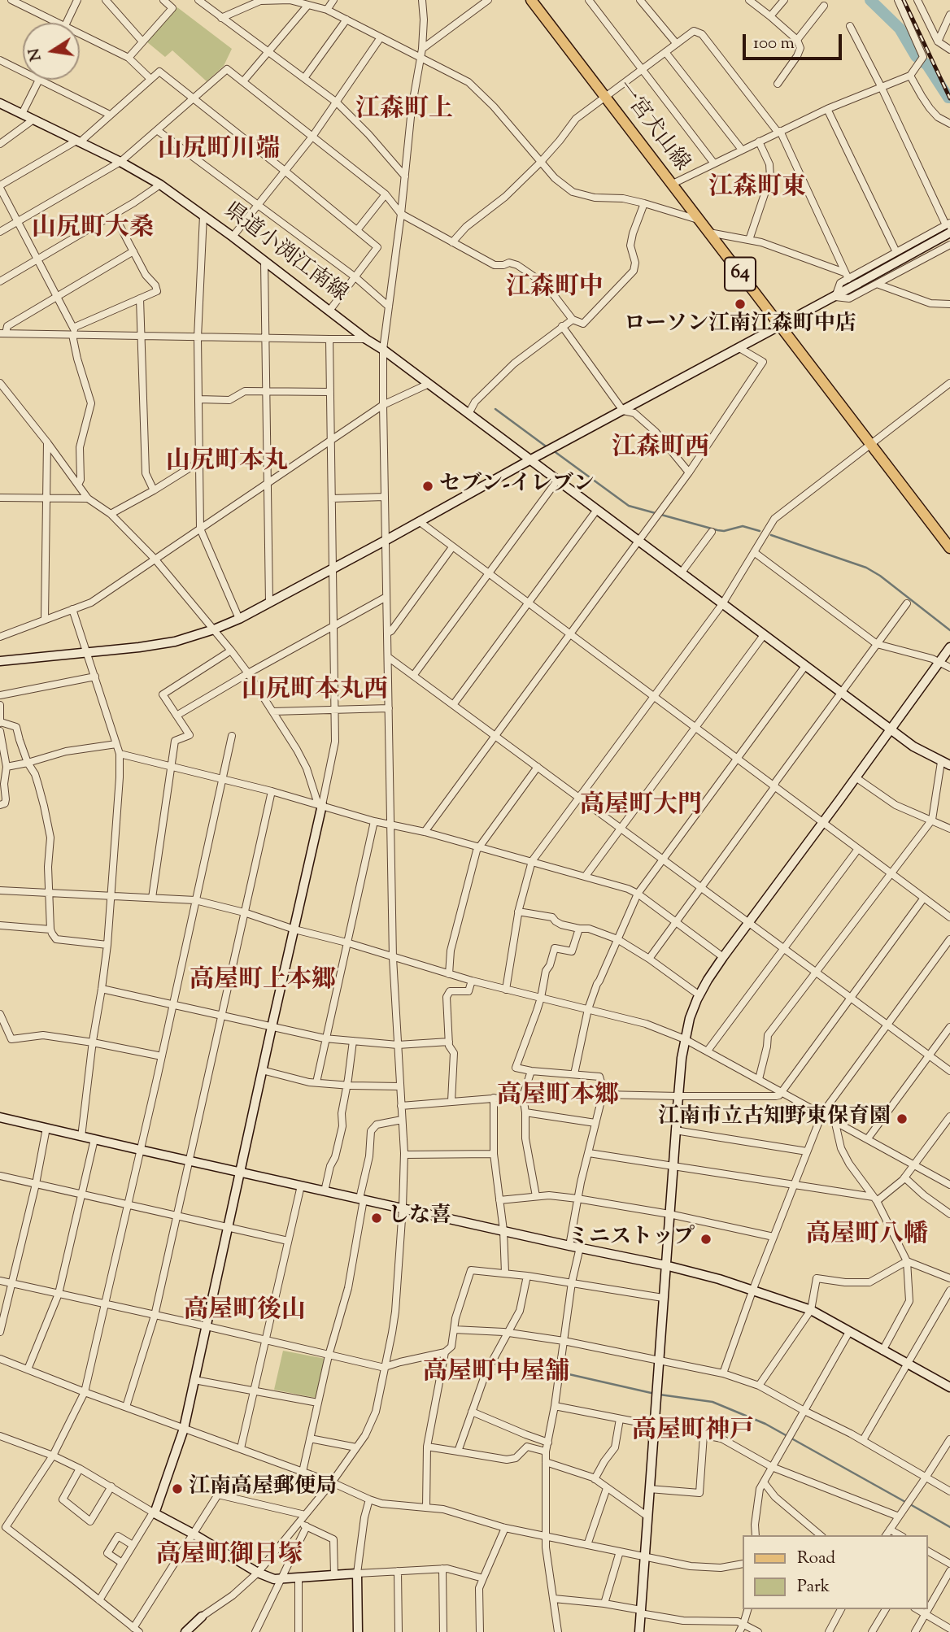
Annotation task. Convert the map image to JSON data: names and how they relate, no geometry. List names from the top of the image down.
{
  "streets": {
    "main road": ["一宮犬山線", "64"],
    "street": ["県道小渕江南線"]
  },
  "districts": [
    "江森町上",
    "山尻町川端",
    "江森町東",
    "山尻町大桑",
    "江森町中",
    "江森町西",
    "山尻町本丸",
    "山尻町本丸西",
    "高屋町大門",
    "高屋町上本郷",
    "高屋町本郷",
    "高屋町八幡",
    "高屋町後山",
    "高屋町中屋舗",
    "高屋町神戸",
    "高屋町御日塚"
  ],
  "places": [
    "ローソン江南江森町中店",
    "セブン-イレブン",
    "江南市立古知野東保育園",
    "しな喜",
    "ミニストップ",
    "江南高屋郵便局"
  ],
  "legend": ["Road", "Park"],
  "scale_bar": "100 m",
  "north": "left"
}
